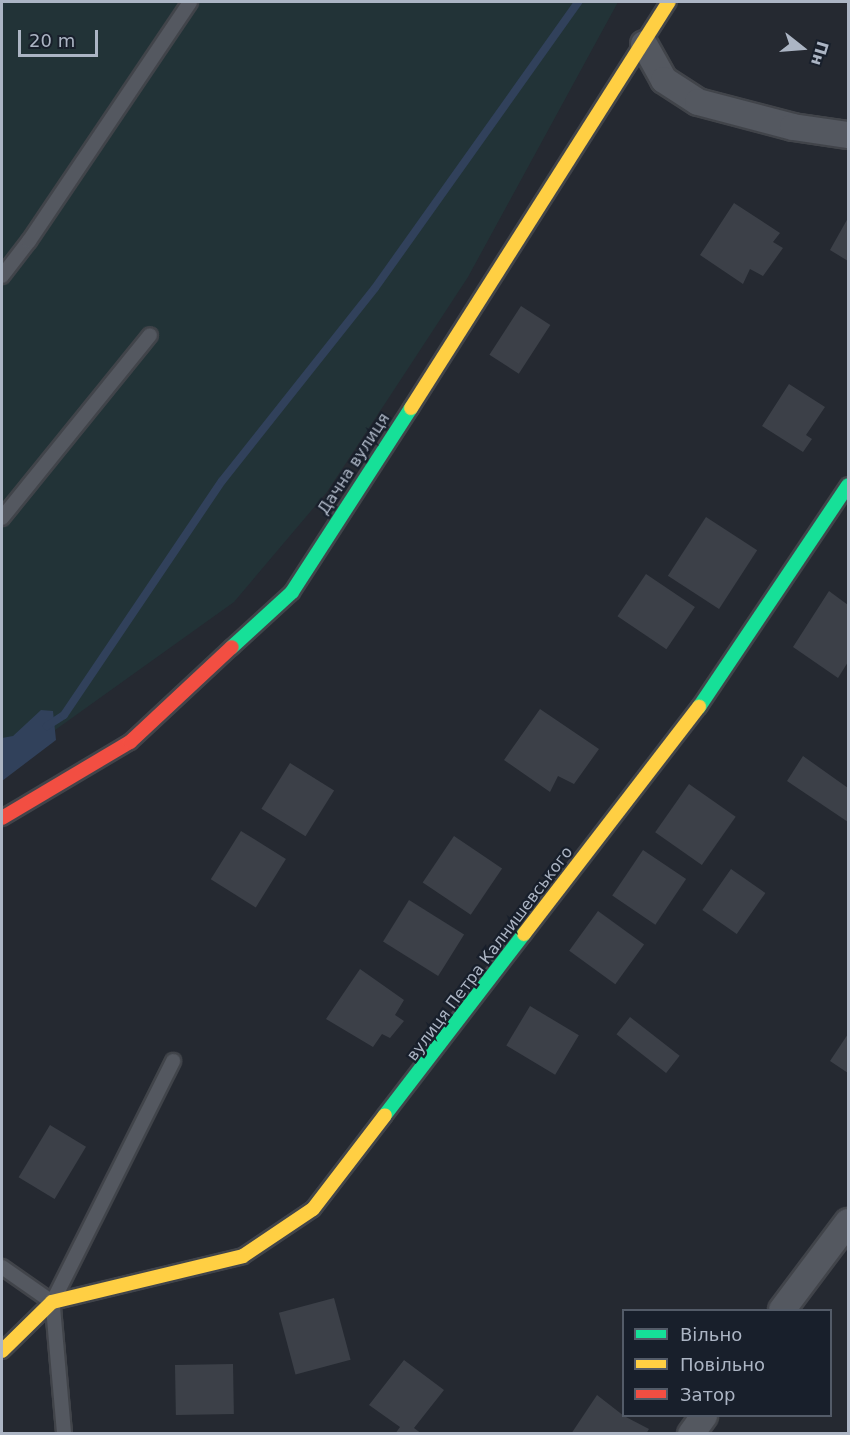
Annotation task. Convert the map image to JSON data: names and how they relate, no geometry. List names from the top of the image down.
{
  "streets": {
    "street": ["Дачна вулиця", "вулиця Петра Калнишевського"]
  },
  "legend": ["Вільно", "Повільно", "Затор"],
  "scale_bar": "20 m",
  "north": "right"
}
